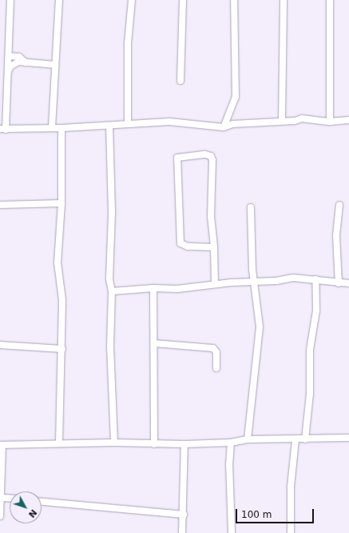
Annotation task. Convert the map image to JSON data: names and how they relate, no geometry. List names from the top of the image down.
{
  "scale_bar": "100 m",
  "north": "bottom right"
}
